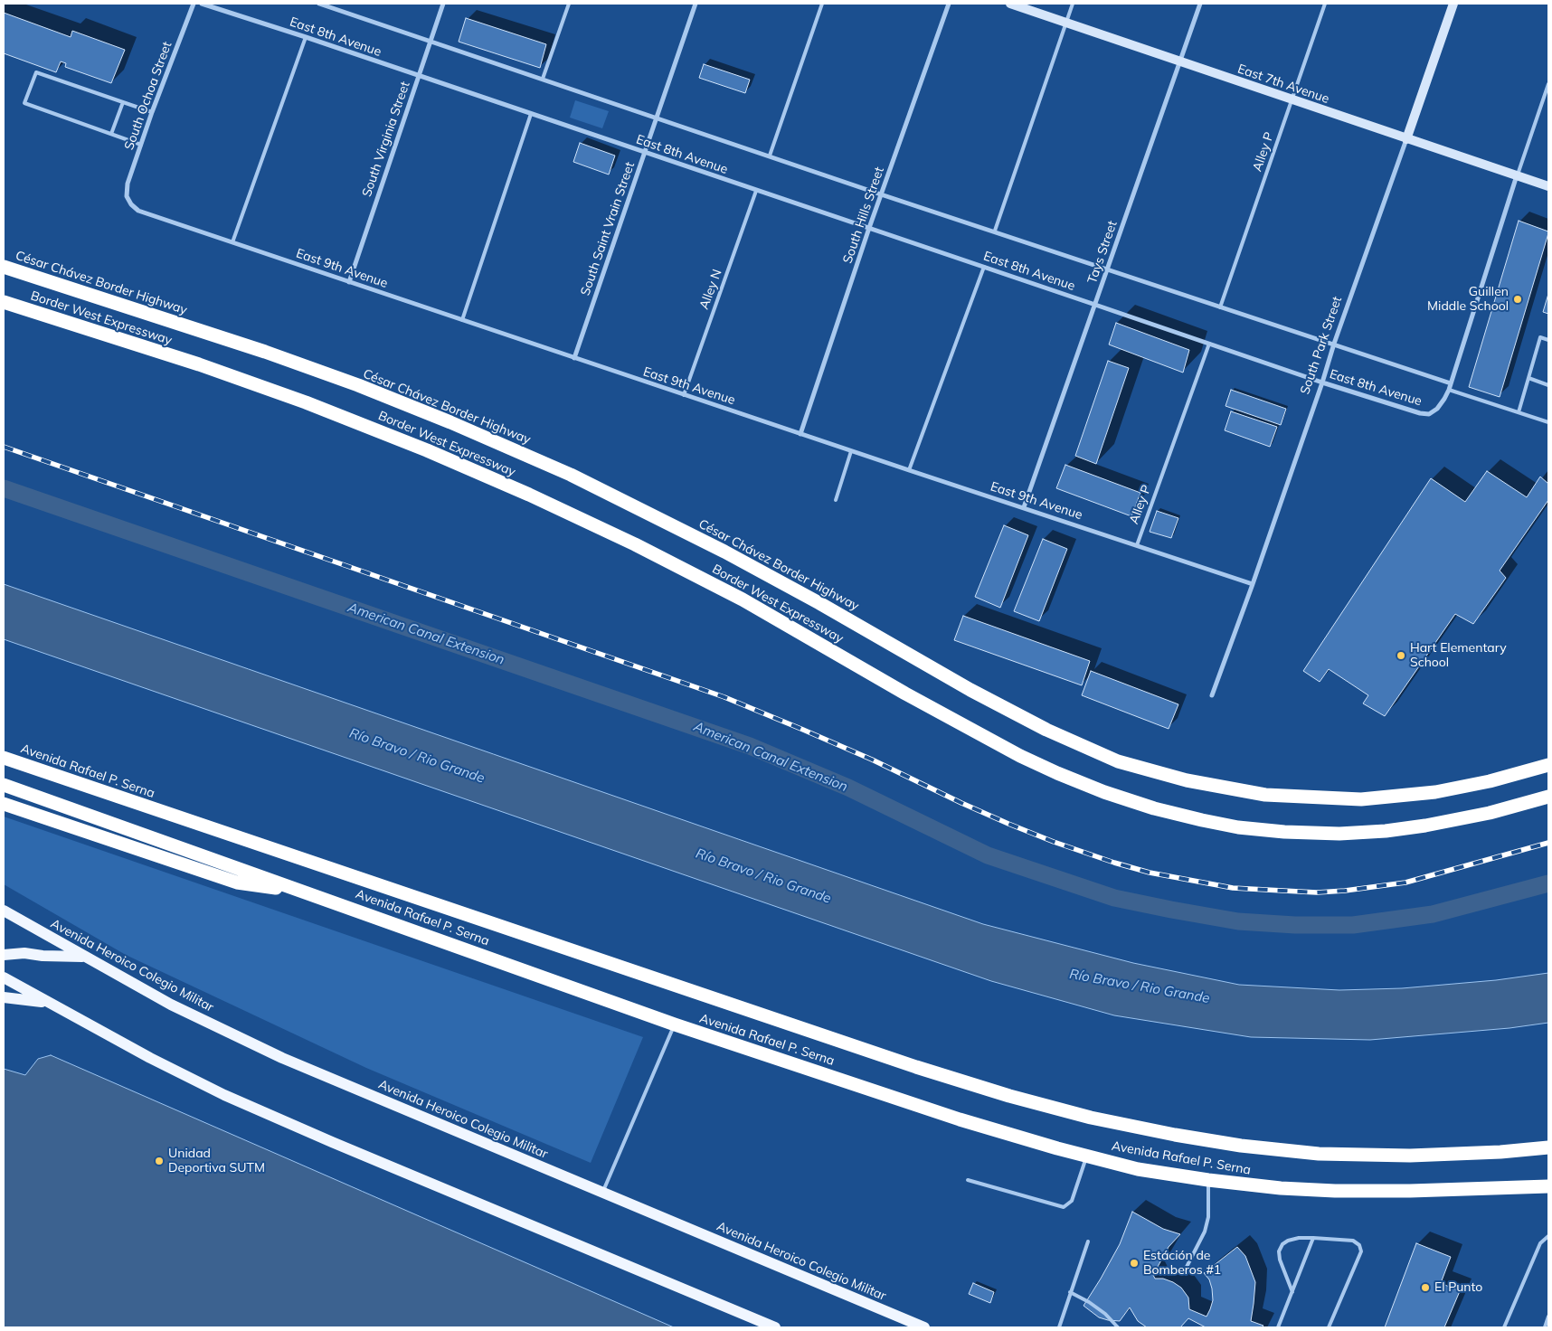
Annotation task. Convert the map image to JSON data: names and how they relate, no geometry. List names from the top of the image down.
{
  "streets": {
    "highway": ["César Chávez Border Highway", "Border West Expressway", "Avenida Rafael P. Serna"],
    "main road": ["Avenida Heroico Colegio Militar"],
    "street": [
      "East 8th Avenue",
      "East 7th Avenue",
      "South Ochoa Street",
      "South Virginia Street",
      "South Hills Street",
      "South Saint Vrain Street",
      "Tays Street",
      "East 9th Avenue",
      "South Park Street"
    ],
    "lane": ["Alley P", "Alley N"]
  },
  "crossings": [
    ["East 8th Avenue", "East 7th Avenue"],
    ["East 8th Avenue", "South Virginia Street"],
    ["East 8th Avenue", "Alley P"],
    ["East 8th Avenue", "South Hills Street"],
    ["East 8th Avenue", "South Saint Vrain Street"],
    ["East 8th Avenue", "Tays Street"],
    ["East 8th Avenue", "Alley N"],
    ["East 8th Avenue", "South Park Street"],
    ["East 7th Avenue", "Alley P"],
    ["East 7th Avenue", "Tays Street"],
    ["East 7th Avenue", "South Park Street"],
    ["South Ochoa Street", "East 9th Avenue"],
    ["South Virginia Street", "East 9th Avenue"],
    ["Alley P", "East 9th Avenue"],
    ["South Hills Street", "East 9th Avenue"],
    ["South Saint Vrain Street", "East 9th Avenue"],
    ["Tays Street", "East 9th Avenue"],
    ["East 9th Avenue", "Alley N"],
    ["East 9th Avenue", "South Park Street"]
  ],
  "water": ["American Canal Extension", "Río Bravo / Rio Grande"],
  "places": [
    "Guillen Middle School",
    "Hart Elementary School",
    "Unidad Deportiva SUTM",
    "Estáción de Bomberos #1",
    "El Punto"
  ]
}
